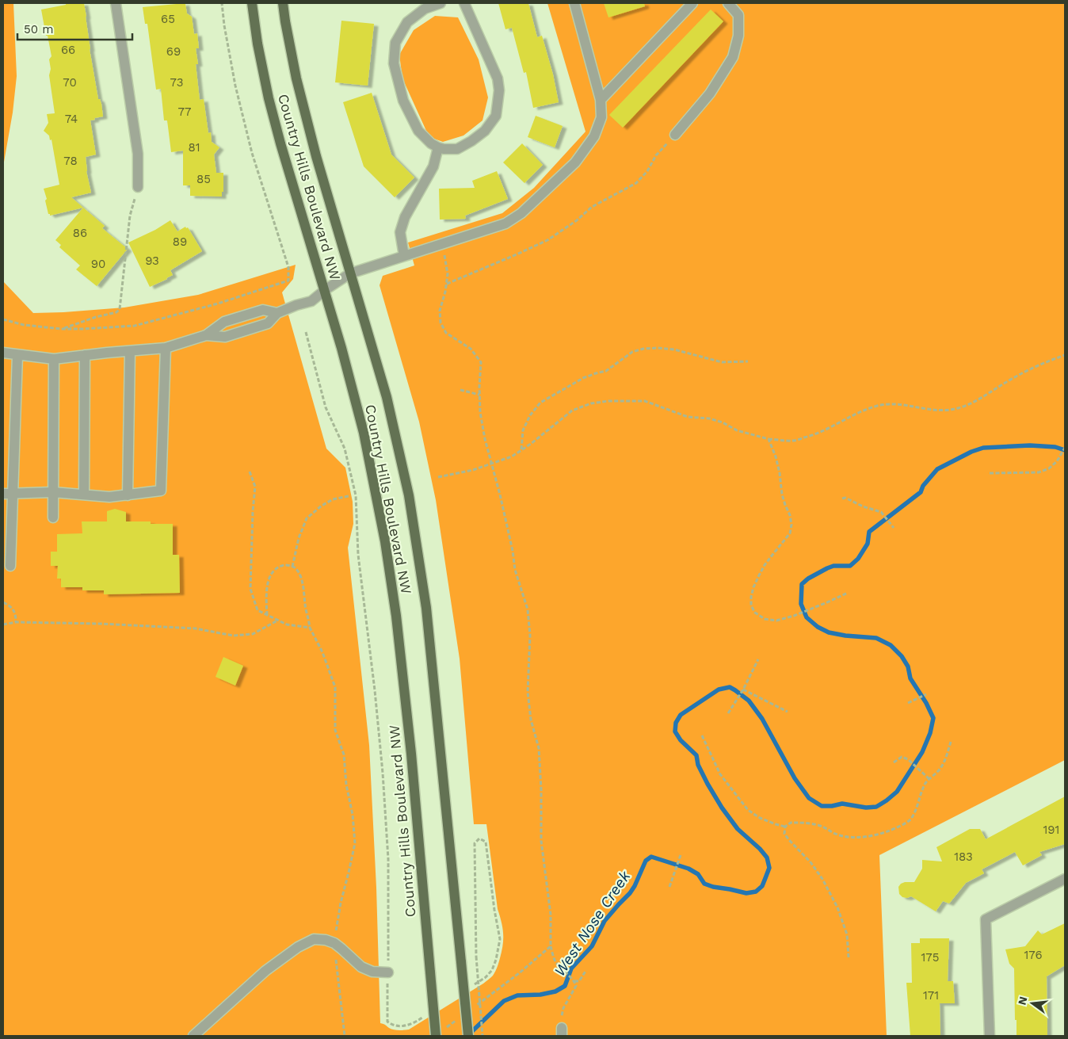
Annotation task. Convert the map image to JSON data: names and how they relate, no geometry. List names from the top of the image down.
{
  "streets": {
    "main road": ["Country Hills Boulevard NW"]
  },
  "water": ["West Nose Creek"],
  "house_numbers": [
    "65",
    "66",
    "69",
    "70",
    "73",
    "77",
    "74",
    "81",
    "78",
    "85",
    "86",
    "89",
    "93",
    "90",
    "191",
    "183",
    "176",
    "175",
    "171"
  ],
  "scale_bar": "50 m",
  "north": "left"
}
